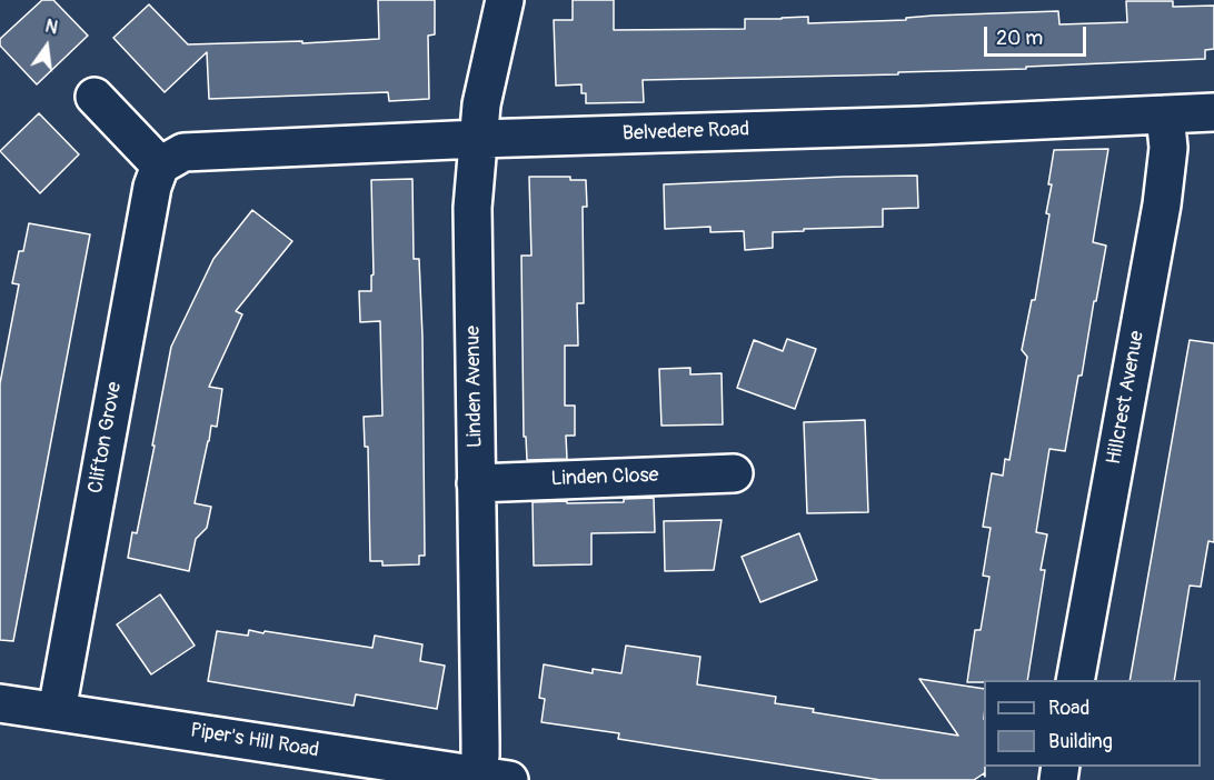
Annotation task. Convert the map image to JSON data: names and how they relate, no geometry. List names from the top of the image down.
{
  "streets": {
    "street": [
      "Belvedere Road",
      "Linden Avenue",
      "Hillcrest Avenue",
      "Clifton Grove",
      "Linden Close",
      "Piper's Hill Road"
    ]
  },
  "crossings": [
    ["Belvedere Road", "Linden Avenue"],
    ["Belvedere Road", "Hillcrest Avenue"],
    ["Belvedere Road", "Clifton Grove"],
    ["Linden Avenue", "Linden Close"],
    ["Linden Avenue", "Piper's Hill Road"],
    ["Clifton Grove", "Piper's Hill Road"]
  ],
  "legend": ["Road", "Building"],
  "scale_bar": "20 m",
  "north": "top"
}
